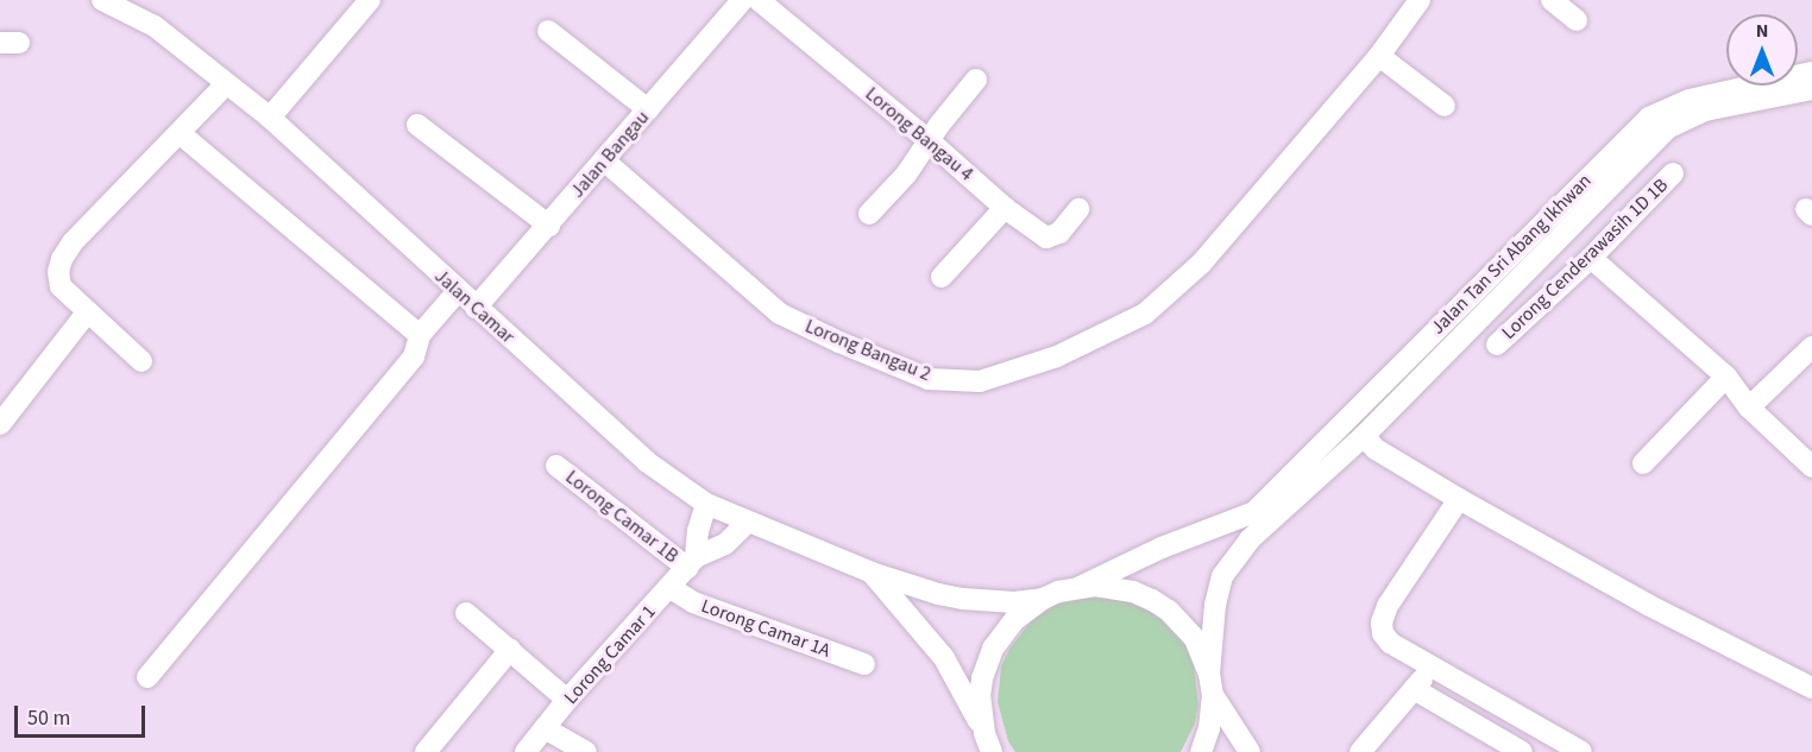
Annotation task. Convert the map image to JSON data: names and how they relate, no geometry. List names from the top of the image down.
{
  "streets": {
    "street": [
      "Lorong Bangau 4",
      "Jalan Bangau",
      "Jalan Tan Sri Abang Ikhwan",
      "Lorong Cenderawasih 1D 1B",
      "Jalan Camar",
      "Lorong Bangau 2",
      "Lorong Camar 1B",
      "Lorong Camar 1A",
      "Lorong Camar 1"
    ]
  },
  "crossings": [
    ["Jalan Bangau", "Jalan Camar"],
    ["Jalan Bangau", "Lorong Bangau 2"],
    ["Jalan Camar", "Lorong Camar 1"],
    ["Lorong Camar 1B", "Lorong Camar 1"],
    ["Lorong Camar 1A", "Lorong Camar 1"]
  ],
  "scale_bar": "50 m",
  "north": "top"
}
